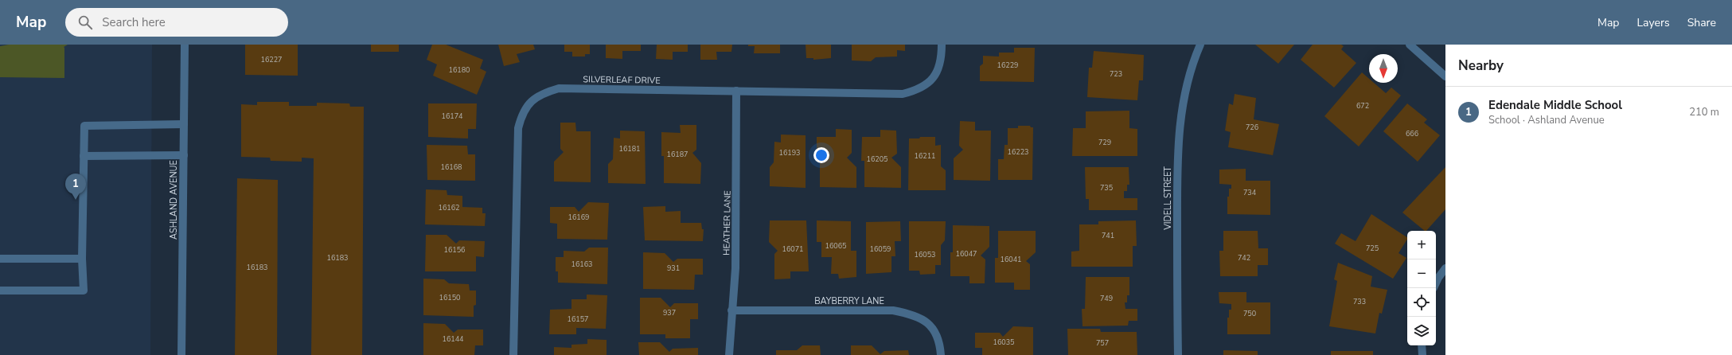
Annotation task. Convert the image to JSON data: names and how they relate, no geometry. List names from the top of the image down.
{
  "streets": {
    "street": [
      "SILVERLEAF DRIVE",
      "VIDELL STREET",
      "ASHLAND AVENUE",
      "HEATHER LANE",
      "BAYBERRY LANE"
    ]
  },
  "crossings": [
    ["SILVERLEAF DRIVE", "HEATHER LANE"],
    ["HEATHER LANE", "BAYBERRY LANE"]
  ],
  "house_numbers": [
    "16227",
    "16229",
    "16180",
    "723",
    "672",
    "16174",
    "726",
    "666",
    "729",
    "16181",
    "16223",
    "16193",
    "16187",
    "16211",
    "16205",
    "16168",
    "735",
    "734",
    "16162",
    "16169",
    "741",
    "16065",
    "725",
    "16071",
    "16059",
    "16156",
    "16047",
    "16053",
    "16183",
    "742",
    "16041",
    "16163",
    "16183",
    "931",
    "16150",
    "749",
    "733",
    "937",
    "750",
    "16157",
    "16144",
    "16035",
    "757"
  ],
  "north": "bottom",
  "page": {
    "header": "Map",
    "search": "Search here",
    "nav": ["Map", "Layers", "Share"],
    "heading": "Nearby",
    "list": [
      {
        "mark": "1",
        "name": "Edendale Middle School",
        "note": "School · Ashland Avenue",
        "value": "210 m"
      }
    ],
    "pins": "1",
    "map_buttons": ["+", "−"]
  }
}
